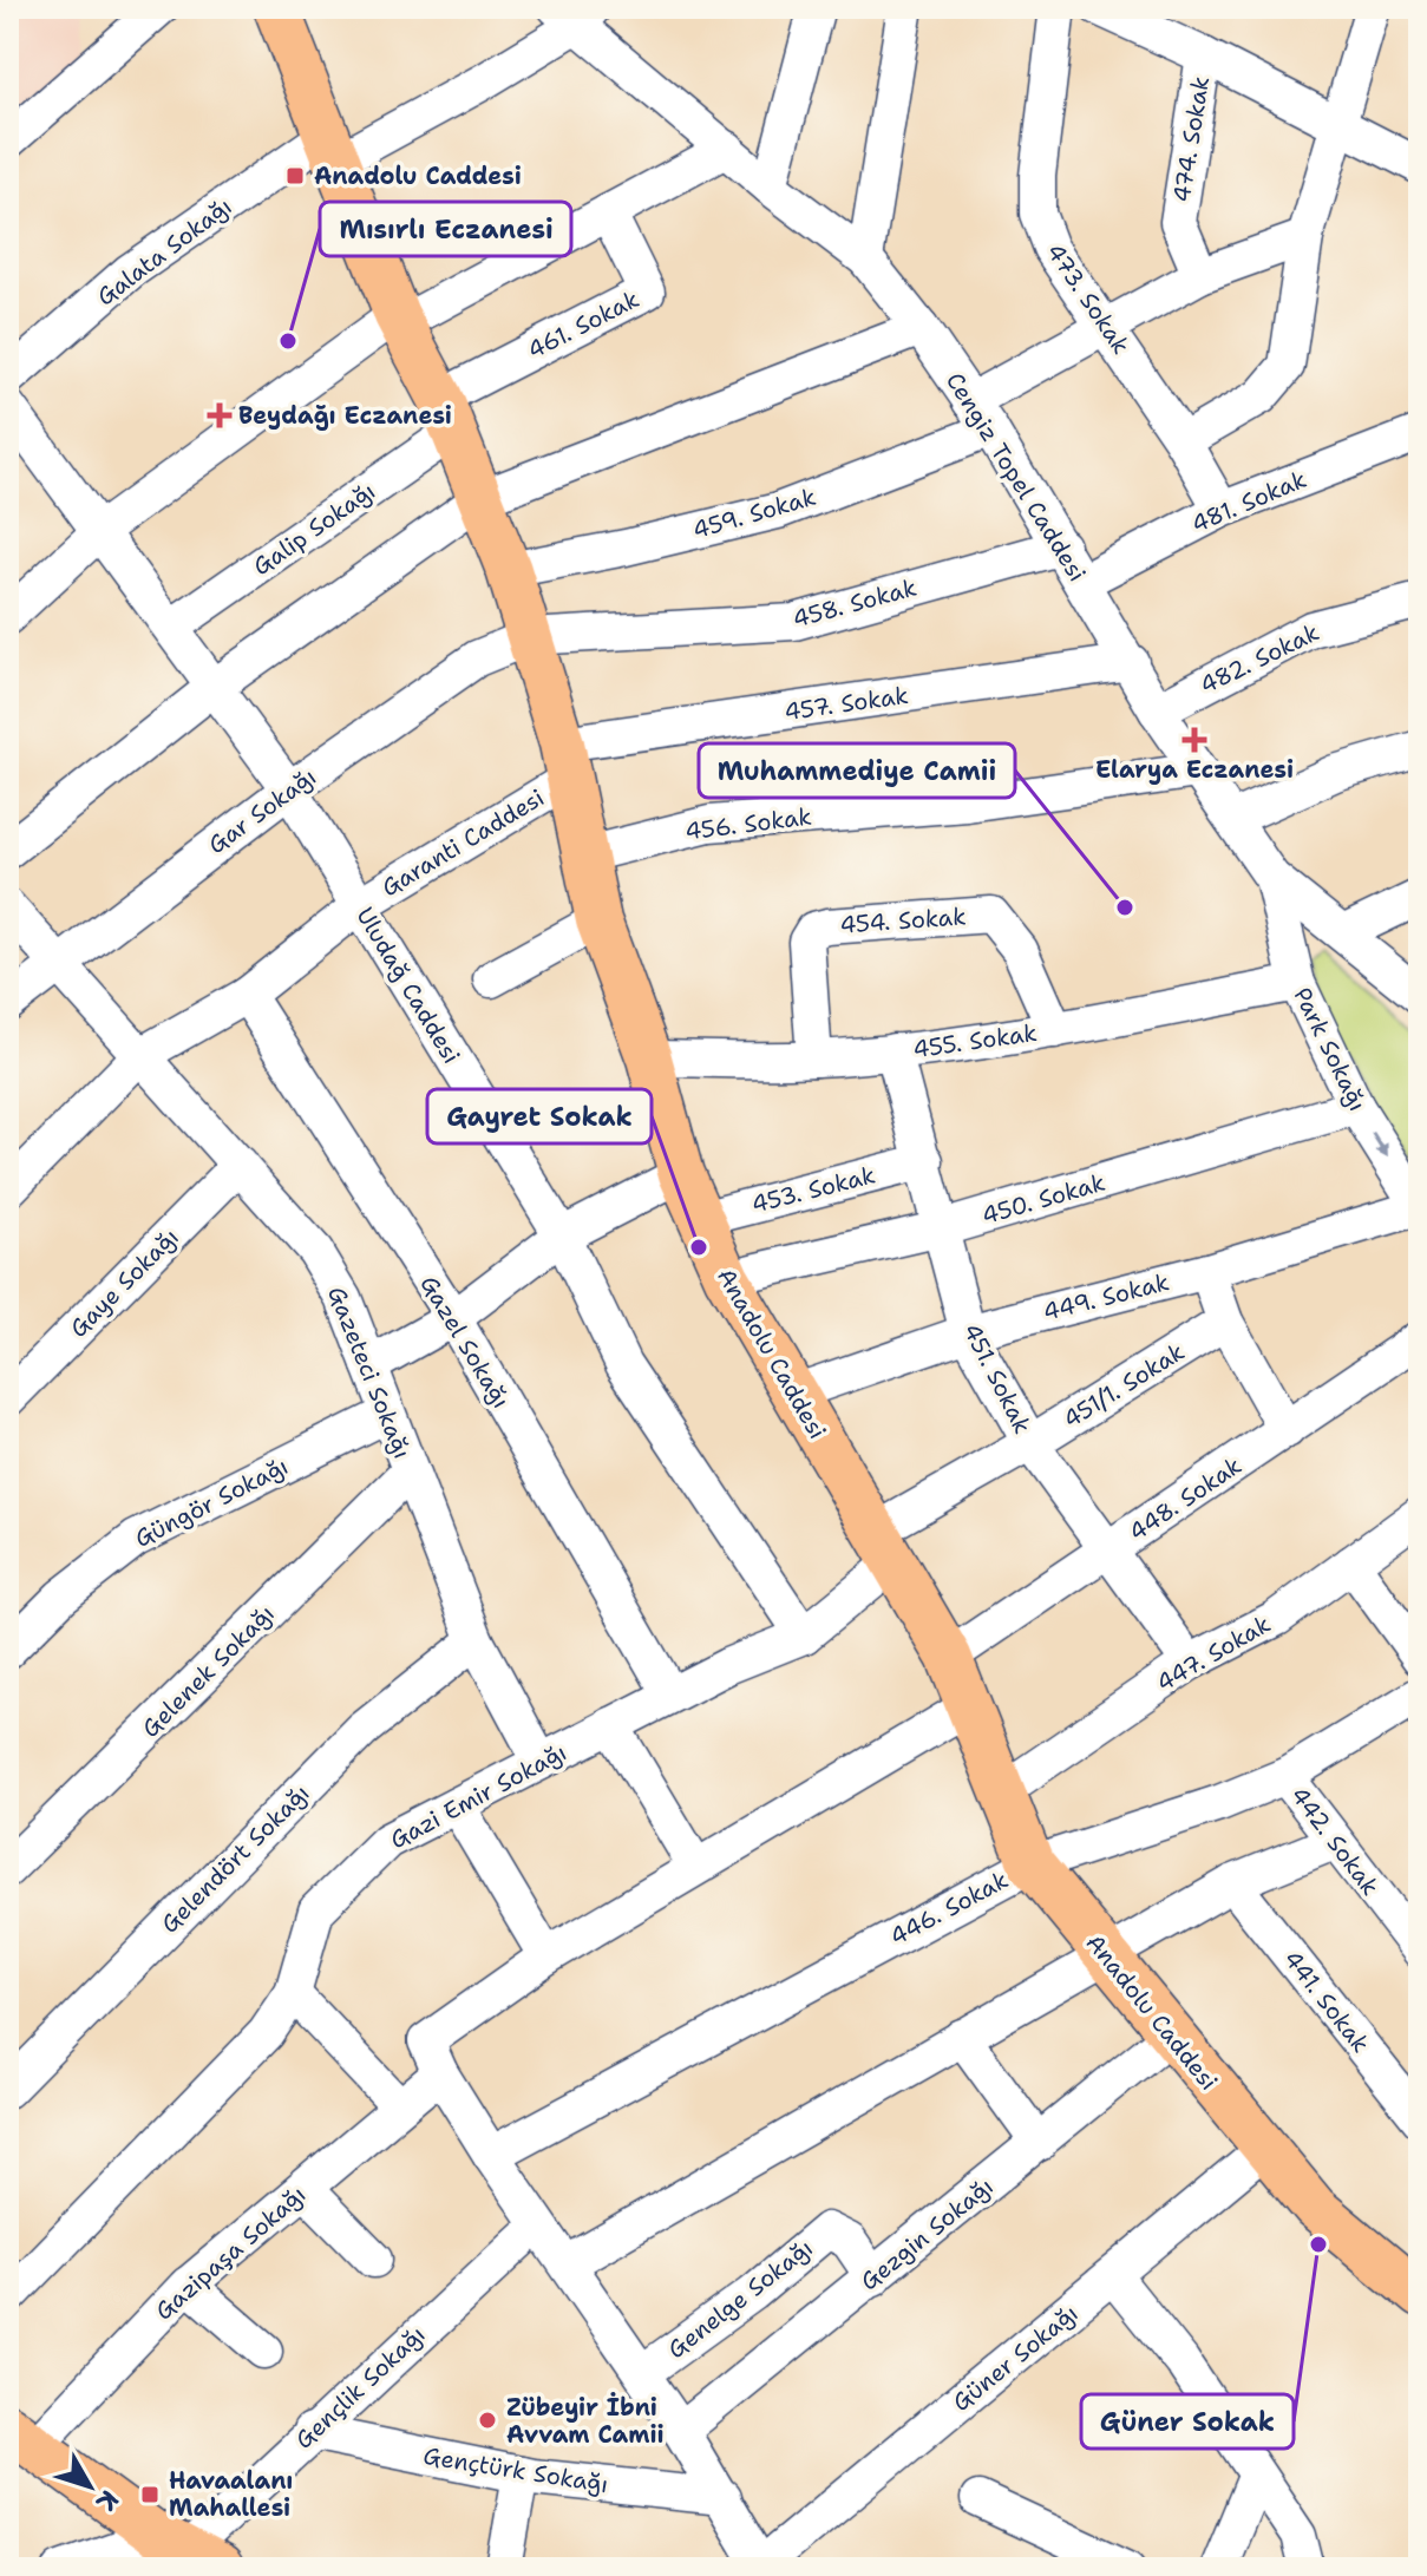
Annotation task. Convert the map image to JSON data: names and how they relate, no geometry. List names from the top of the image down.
{
  "streets": {
    "main road": ["Anadolu Caddesi"],
    "street": [
      "474. Sokak",
      "Galata Sokağı",
      "473. Sokak",
      "461. Sokak",
      "Cengiz Topel Caddesi",
      "481. Sokak",
      "459. Sokak",
      "Galip Sokağı",
      "458. Sokak",
      "482. Sokak",
      "457. Sokak",
      "Gar Sokağı",
      "456. Sokak",
      "Garanti Caddesi",
      "454. Sokak",
      "Uludağ Caddesi",
      "455. Sokak",
      "Park Sokağı",
      "453. Sokak",
      "450. Sokak",
      "Gaye Sokağı",
      "449. Sokak",
      "Gazel Sokağı",
      "Gazeteci Sokağı",
      "451. Sokak",
      "451/1. Sokak",
      "448. Sokak",
      "Güngör Sokağı",
      "447. Sokak",
      "Gelenek Sokağı",
      "Gazi Emir Sokağı",
      "442. Sokak",
      "Gelendört Sokağı",
      "446. Sokak",
      "441. Sokak",
      "Gezgin Sokağı",
      "Gazipaşa Sokağı",
      "Genelge Sokağı",
      "Güner Sokağı",
      "Gençlik Sokağı",
      "Gençtürk Sokağı"
    ]
  },
  "crossings": [
    ["474. Sokak", "459. Sokak"],
    ["Galata Sokağı", "Cengiz Topel Caddesi"],
    ["Galata Sokağı", "Anadolu Caddesi"],
    ["473. Sokak", "481. Sokak"],
    ["473. Sokak", "459. Sokak"],
    ["461. Sokak", "Galip Sokağı"],
    ["461. Sokak", "Anadolu Caddesi"],
    ["Cengiz Topel Caddesi", "481. Sokak"],
    ["Cengiz Topel Caddesi", "459. Sokak"],
    ["Cengiz Topel Caddesi", "458. Sokak"],
    ["Cengiz Topel Caddesi", "482. Sokak"],
    ["Cengiz Topel Caddesi", "457. Sokak"],
    ["Cengiz Topel Caddesi", "456. Sokak"],
    ["Cengiz Topel Caddesi", "Park Sokağı"],
    ["459. Sokak", "Anadolu Caddesi"],
    ["Galip Sokağı", "Uludağ Caddesi"],
    ["Galip Sokağı", "Anadolu Caddesi"],
    ["458. Sokak", "Gar Sokağı"],
    ["458. Sokak", "Anadolu Caddesi"],
    ["457. Sokak", "Garanti Caddesi"],
    ["457. Sokak", "Anadolu Caddesi"],
    ["Gar Sokağı", "Uludağ Caddesi"],
    ["Gar Sokağı", "Anadolu Caddesi"],
    ["Gar Sokağı", "Gazeteci Sokağı"],
    ["456. Sokak", "Anadolu Caddesi"],
    ["Garanti Caddesi", "Uludağ Caddesi"],
    ["Garanti Caddesi", "Gazel Sokağı"],
    ["Garanti Caddesi", "Anadolu Caddesi"],
    ["Garanti Caddesi", "Gazeteci Sokağı"],
    ["454. Sokak", "455. Sokak"],
    ["Uludağ Caddesi", "Gazi Emir Sokağı"],
    ["455. Sokak", "Park Sokağı"],
    ["455. Sokak", "Anadolu Caddesi"],
    ["455. Sokak", "451. Sokak"],
    ["Park Sokağı", "450. Sokak"],
    ["Park Sokağı", "449. Sokak"],
    ["453. Sokak", "Anadolu Caddesi"],
    ["453. Sokak", "451. Sokak"],
    ["450. Sokak", "Anadolu Caddesi"],
    ["450. Sokak", "451. Sokak"],
    ["Gaye Sokağı", "Gazeteci Sokağı"],
    ["449. Sokak", "Anadolu Caddesi"],
    ["449. Sokak", "451. Sokak"],
    ["Gazel Sokağı", "Gazi Emir Sokağı"],
    ["Anadolu Caddesi", "451/1. Sokak"],
    ["Anadolu Caddesi", "448. Sokak"],
    ["Anadolu Caddesi", "447. Sokak"],
    ["Anadolu Caddesi", "Gazi Emir Sokağı"],
    ["Anadolu Caddesi", "446. Sokak"],
    ["Anadolu Caddesi", "Gezgin Sokağı"],
    ["Anadolu Caddesi", "Güner Sokağı"],
    ["Gazeteci Sokağı", "Güngör Sokağı"],
    ["Gazeteci Sokağı", "Gelenek Sokağı"],
    ["Gazeteci Sokağı", "Gazi Emir Sokağı"],
    ["Gazeteci Sokağı", "Gelendört Sokağı"],
    ["451. Sokak", "451/1. Sokak"],
    ["451. Sokak", "448. Sokak"],
    ["451. Sokak", "447. Sokak"],
    ["451/1. Sokak", "Gazi Emir Sokağı"],
    ["442. Sokak", "446. Sokak"],
    ["Gezgin Sokağı", "Genelge Sokağı"],
    ["Gençlik Sokağı", "Gençtürk Sokağı"]
  ],
  "places": {
    "transit": ["Anadolu Caddesi", "Havaalanı Mahallesi"],
    "other": [
      "Mısırlı Eczanesi",
      "Muhammediye Camii",
      "Gayret Sokak",
      "Güner Sokak",
      "Zübeyir İbni Avvam Camii"
    ],
    "health": ["Beydağı Eczanesi", "Elarya Eczanesi"]
  },
  "north": "bottom right"
}
